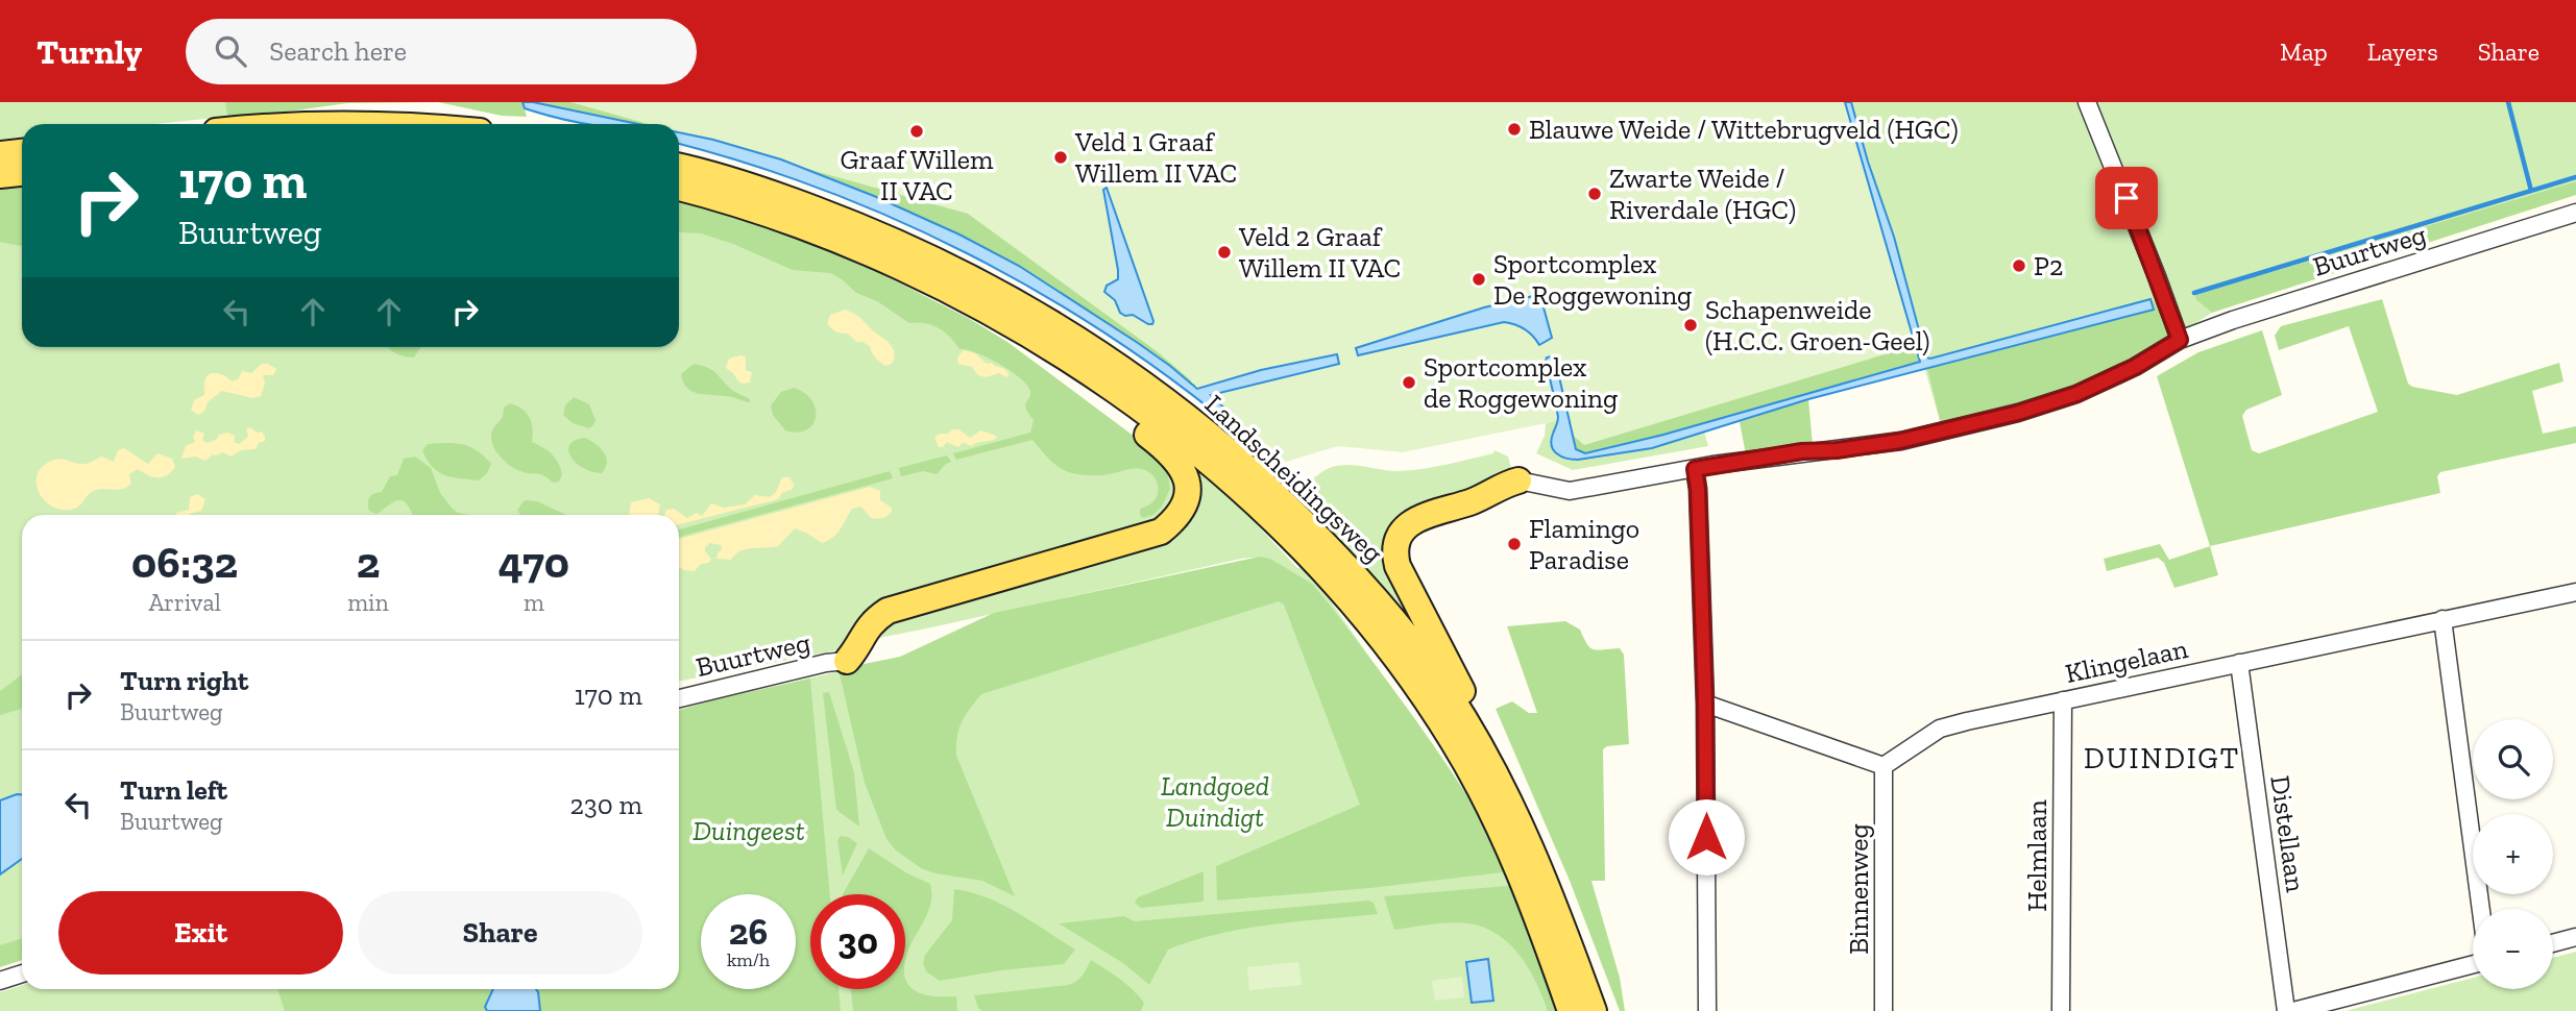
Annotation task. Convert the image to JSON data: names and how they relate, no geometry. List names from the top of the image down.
{
  "streets": {
    "main road": ["Landscheidingsweg"],
    "street": [
      "Buurtweg",
      "Klingelaan",
      "Distellaan",
      "Helmlaan",
      "Binnenweg"
    ]
  },
  "crossings": [
    ["Klingelaan", "Distellaan"],
    ["Klingelaan", "Helmlaan"],
    ["Klingelaan", "Binnenweg"]
  ],
  "districts": ["DUINDIGT"],
  "parks": ["Landgoed Duindigt", "Duingeest"],
  "places": [
    "Blauwe Weide / Wittebrugveld (HGC)",
    "Graaf Willem II VAC",
    "Veld 1 Graaf Willem II VAC",
    "Zwarte Weide / Riverdale (HGC)",
    "Veld 2 Graaf Willem II VAC",
    "P2",
    "Sportcomplex De Roggewoning",
    "Schapenweide (H.C.C. Groen-Geel)",
    "Sportcomplex de Roggewoning",
    "Flamingo Paradise"
  ],
  "page": {
    "header": "Turnly",
    "search": "Search here",
    "nav": ["Map", "Layers", "Share"],
    "turn": ["170 m", "Buurtweg"],
    "eta": [
      "06:32",
      "Arrival",
      "2",
      "min",
      "470",
      "m"
    ],
    "list": [
      {
        "name": "Turn right",
        "note": "Buurtweg",
        "value": "170 m"
      },
      {
        "name": "Turn left",
        "note": "Buurtweg",
        "value": "230 m"
      }
    ],
    "map_buttons": ["+", "−"],
    "buttons": ["Exit", "Share"],
    "speed": "26 km/h",
    "limit": "30"
  }
}
